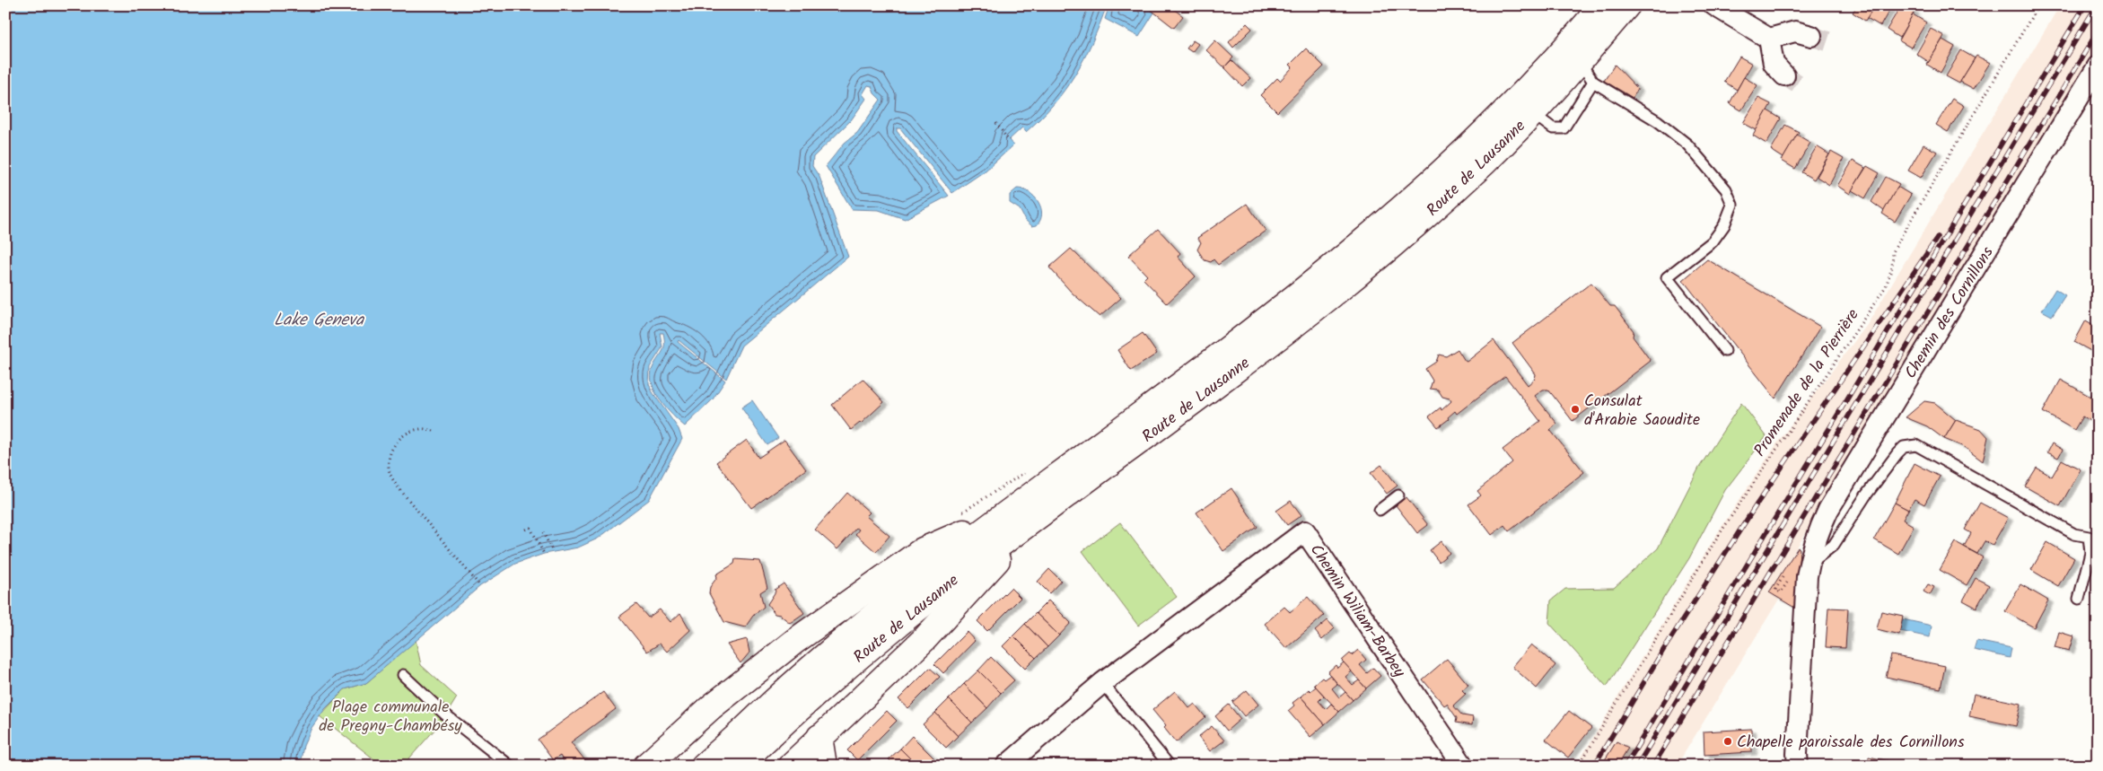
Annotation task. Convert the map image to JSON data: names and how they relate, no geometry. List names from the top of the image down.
{
  "streets": {
    "main road": ["Route de Lausanne"],
    "street": ["Chemin des Cornillons", "Chemin Wiliam-Barbey"],
    "path": ["Promenade de la Pierrière"]
  },
  "water": ["Lake Geneva"],
  "parks": ["Plage communale de Pregny-Chambésy"],
  "places": ["Consulat d'Arabie Saoudite", "Chapelle paroissale des Cornillons"]
}
